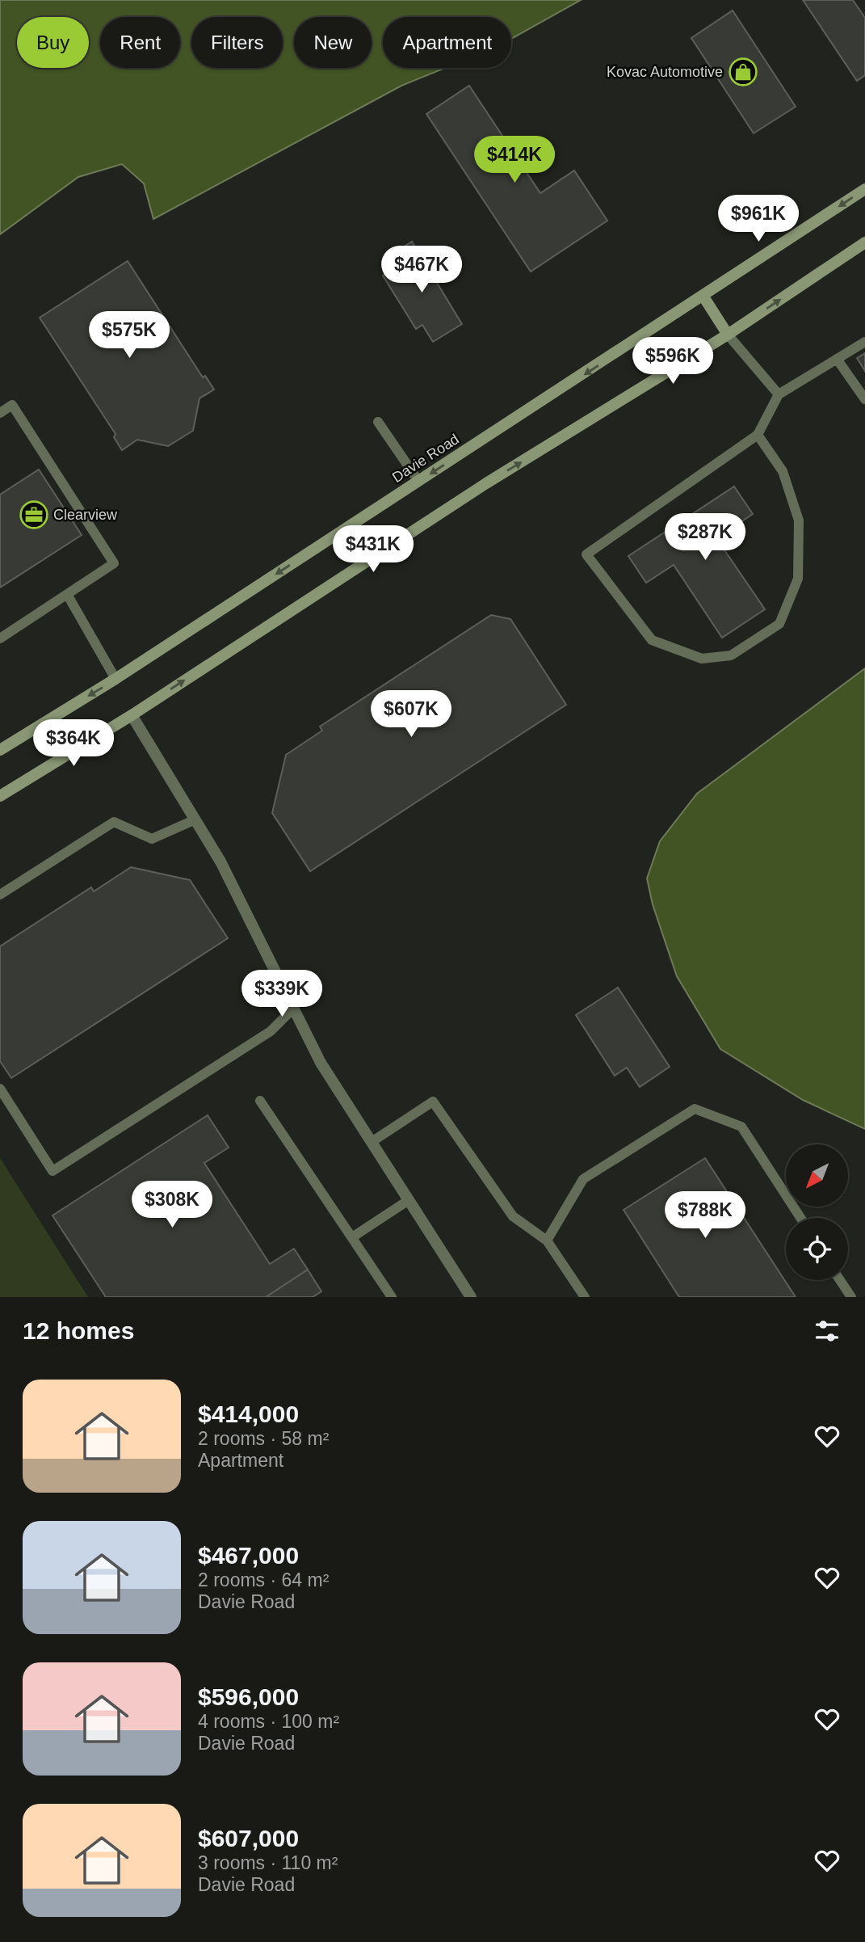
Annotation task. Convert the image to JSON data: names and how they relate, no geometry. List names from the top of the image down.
{
  "streets": {
    "main road": ["Davie Road"]
  },
  "places": {
    "shop": ["Kovac Automotive"],
    "office": ["Clearview"]
  },
  "north": "bottom left",
  "page": {
    "chip": [
      "Buy",
      "Rent",
      "Filters",
      "New",
      "Apartment"
    ],
    "price": [
      "$414K",
      "$961K",
      "$467K",
      "$575K",
      "$596K",
      "$287K",
      "$431K",
      "$607K",
      "$364K",
      "$339K",
      "$308K",
      "$788K"
    ],
    "heading": "12 homes",
    "list": [
      {
        "name": "$414,000",
        "note": "2 rooms · 58 m² · Apartment"
      },
      {
        "name": "$467,000",
        "note": "2 rooms · 64 m² · Davie Road"
      },
      {
        "name": "$596,000",
        "note": "4 rooms · 100 m² · Davie Road"
      },
      {
        "name": "$607,000",
        "note": "3 rooms · 110 m² · Davie Road"
      }
    ]
  }
}
